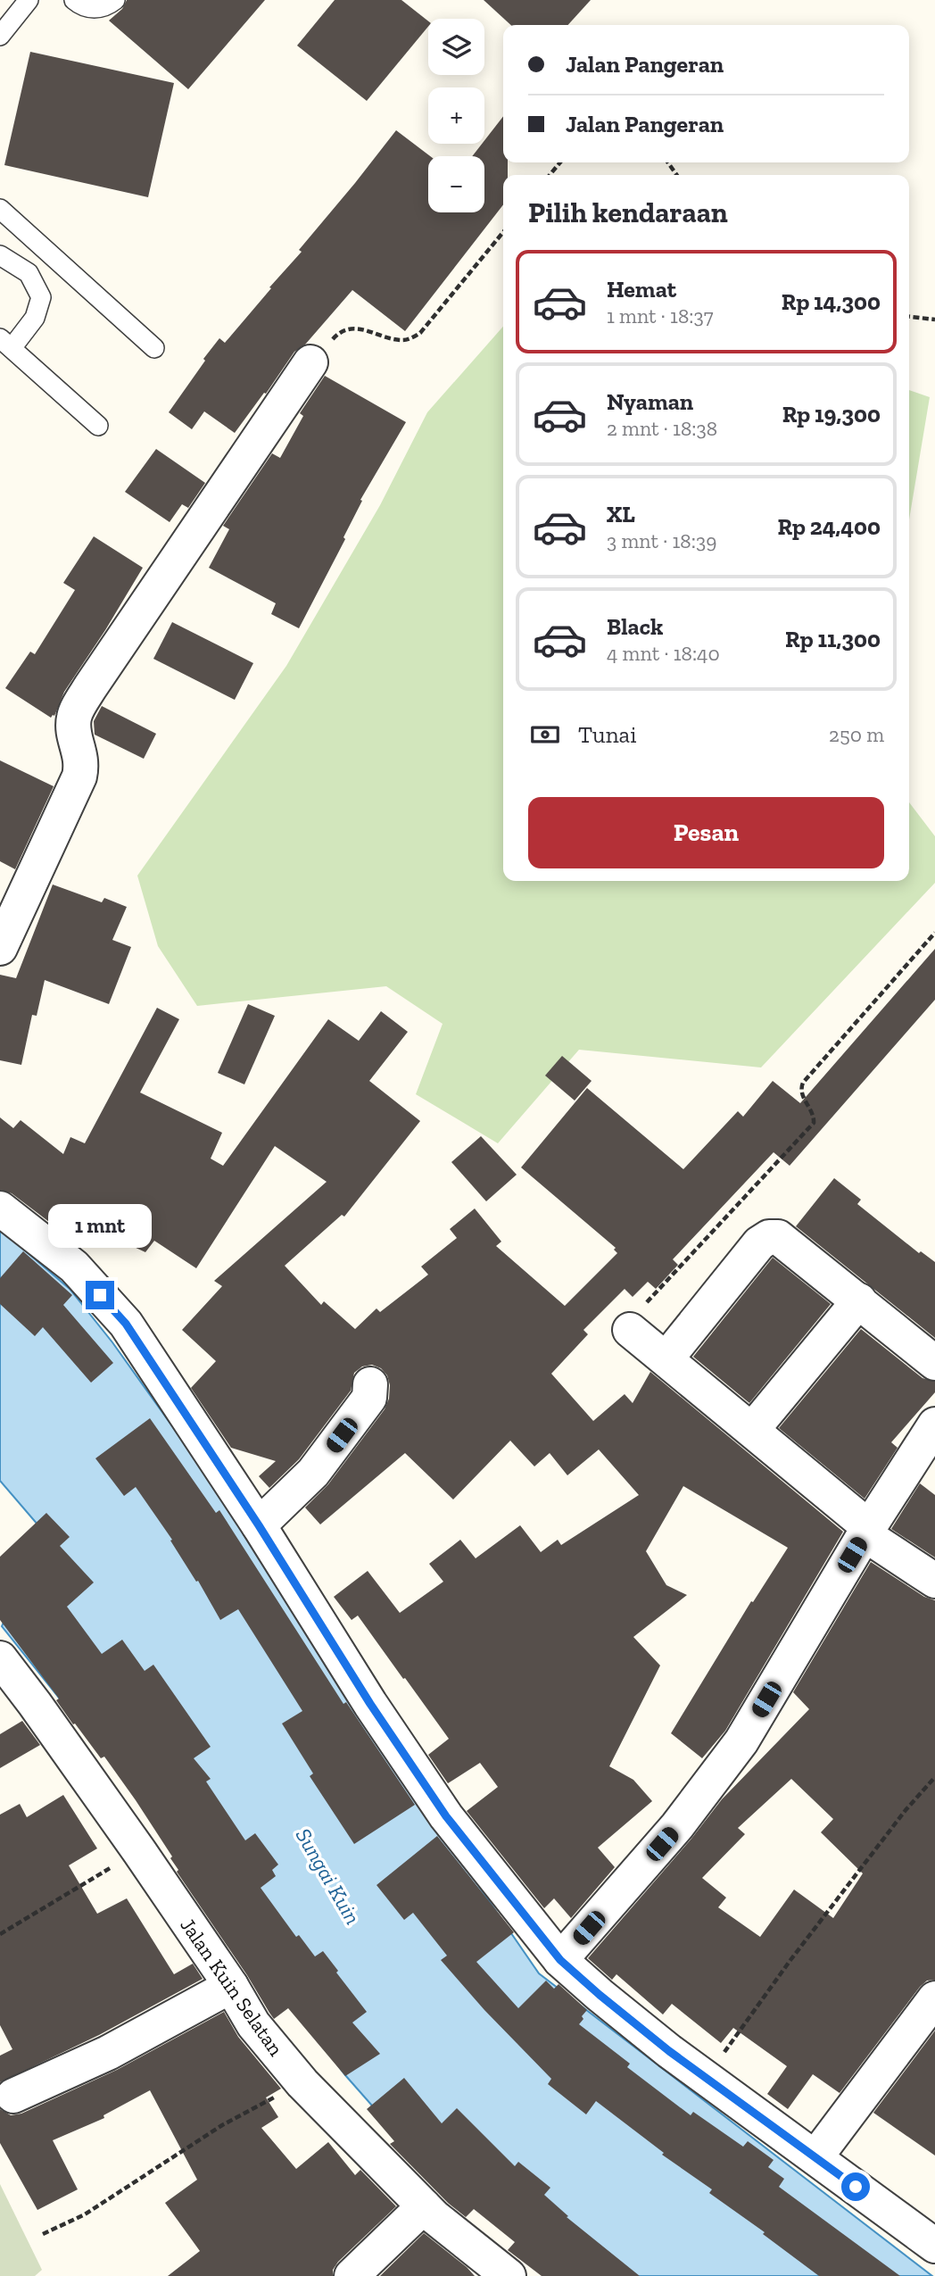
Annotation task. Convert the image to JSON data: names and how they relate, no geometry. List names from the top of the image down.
{
  "streets": {
    "street": ["Jalan Kuin Selatan"]
  },
  "water": ["Sungai Kuin"],
  "page": {
    "map_buttons": ["+", "−"],
    "banner": ["Jalan Pangeran", "Jalan Pangeran"],
    "heading": "Pilih kendaraan",
    "list": [
      {
        "name": "Hemat",
        "note": "1 mnt · 18:37",
        "value": "Rp 14,300"
      },
      {
        "name": "Nyaman",
        "note": "2 mnt · 18:38",
        "value": "Rp 19,300"
      },
      {
        "name": "XL",
        "note": "3 mnt · 18:39",
        "value": "Rp 24,400"
      },
      {
        "name": "Black",
        "note": "4 mnt · 18:40",
        "value": "Rp 11,300"
      }
    ],
    "pay": ["Tunai", "250 m"],
    "buttons": "Pesan",
    "bubble": "1 mnt"
  }
}
